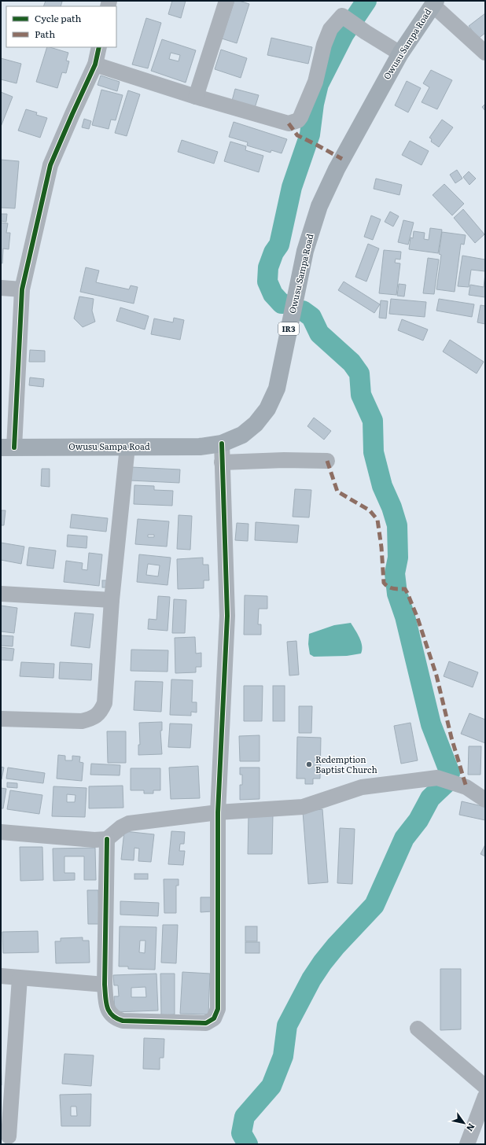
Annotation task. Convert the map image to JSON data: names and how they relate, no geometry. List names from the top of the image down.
{
  "streets": {
    "main road": ["Owusu Sampa Road", "IR3"]
  },
  "places": ["Redemption Baptist Church"],
  "legend": ["Cycle path", "Path"],
  "north": "bottom right"
}
